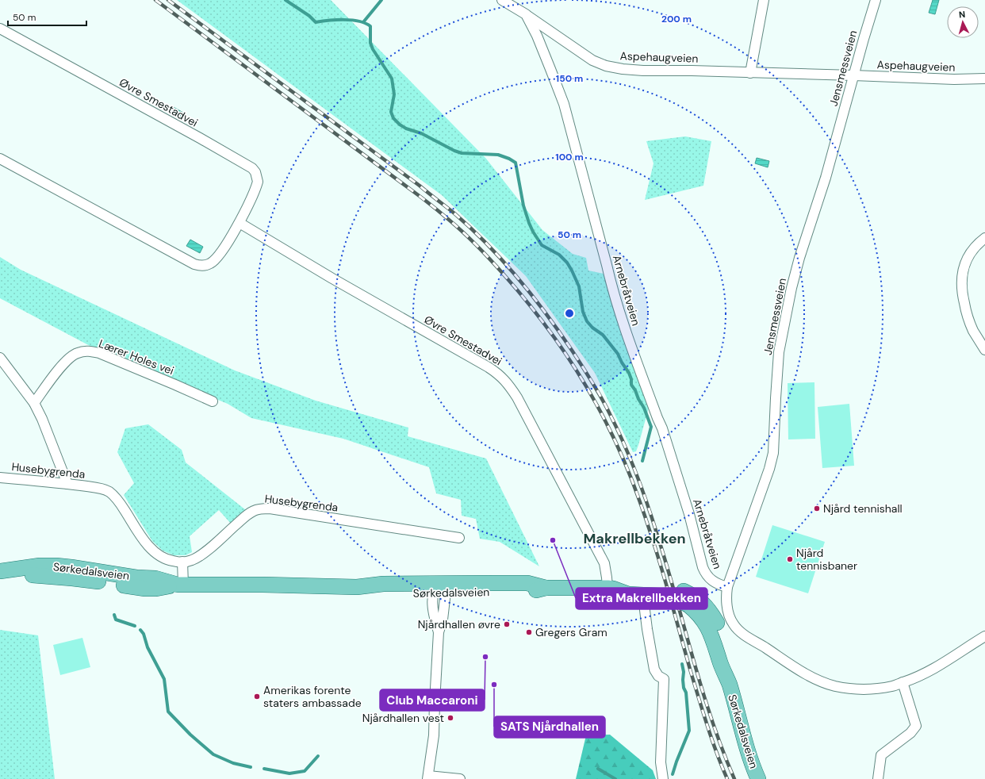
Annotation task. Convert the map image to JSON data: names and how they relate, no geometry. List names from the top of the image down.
{
  "streets": {
    "main road": ["Sørkedalsveien"],
    "street": [
      "Aspehaugveien",
      "Jensmessveien",
      "Øvre Smestadvei",
      "Arnebråtveien",
      "Lærer Holes vei",
      "Husebygrenda"
    ]
  },
  "crossings": [
    ["Aspehaugveien", "Jensmessveien"],
    ["Aspehaugveien", "Arnebråtveien"],
    ["Jensmessveien", "Arnebråtveien"],
    ["Øvre Smestadvei", "Sørkedalsveien"]
  ],
  "districts": ["Makrellbekken"],
  "places": [
    "Njård tennishall",
    "Extra Makrellbekken",
    "Njård tennisbaner",
    "Njårdhallen øvre",
    "Gregers Gram",
    "Club Maccaroni",
    "SATS Njårdhallen",
    "Amerikas forente staters ambassade",
    "Njårdhallen vest"
  ],
  "scale_bar": "50 m",
  "north": "top",
  "rings": [
    "200 m",
    "150 m",
    "100 m",
    "50 m"
  ]
}
